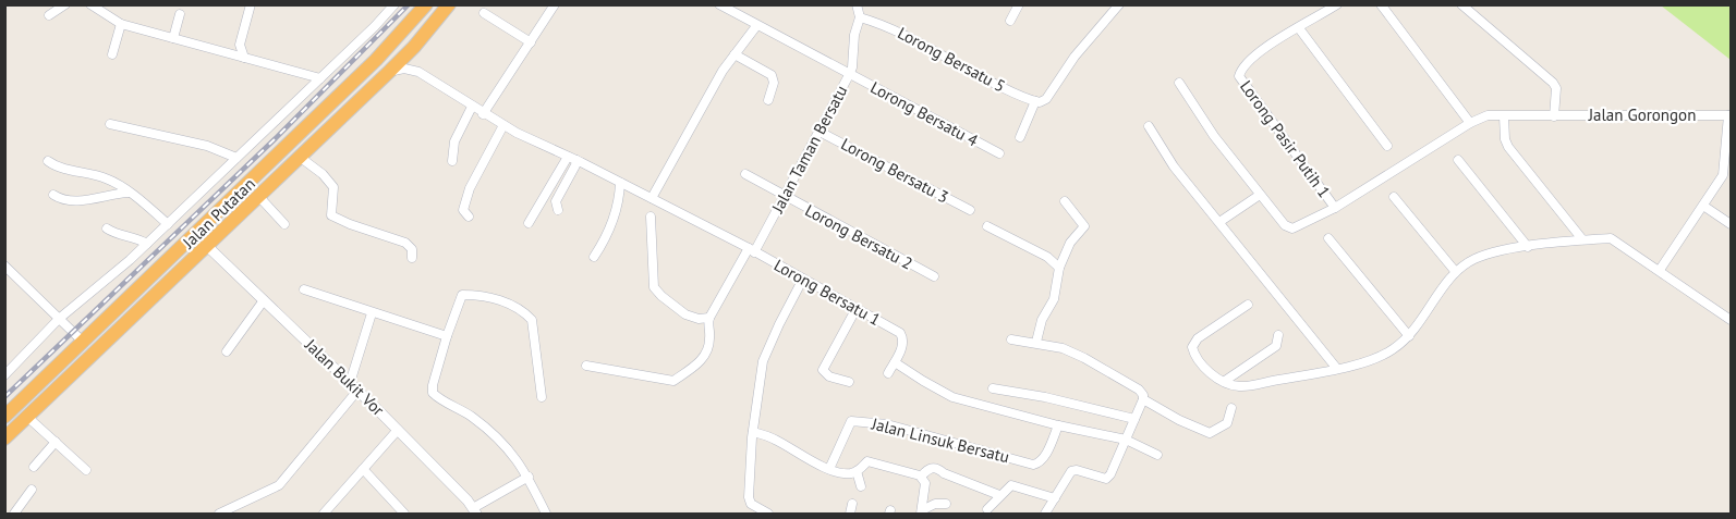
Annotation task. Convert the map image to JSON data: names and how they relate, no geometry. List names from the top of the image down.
{
  "streets": {
    "highway": ["Jalan Putatan"],
    "street": [
      "Lorong Bersatu 5",
      "Lorong Bersatu 4",
      "Jalan Gorongon",
      "Lorong Pasir Putih 1",
      "Jalan Taman Bersatu",
      "Lorong Bersatu 3",
      "Lorong Bersatu 2",
      "Lorong Bersatu 1",
      "Jalan Bukit Vor",
      "Jalan Linsuk Bersatu"
    ]
  },
  "crossings": [
    ["Lorong Bersatu 5", "Jalan Taman Bersatu"],
    ["Lorong Bersatu 4", "Jalan Taman Bersatu"],
    ["Jalan Gorongon", "Lorong Pasir Putih 1"],
    ["Jalan Taman Bersatu", "Lorong Bersatu 3"],
    ["Jalan Taman Bersatu", "Lorong Bersatu 2"],
    ["Jalan Taman Bersatu", "Lorong Bersatu 1"],
    ["Jalan Putatan", "Jalan Bukit Vor"]
  ]
}
